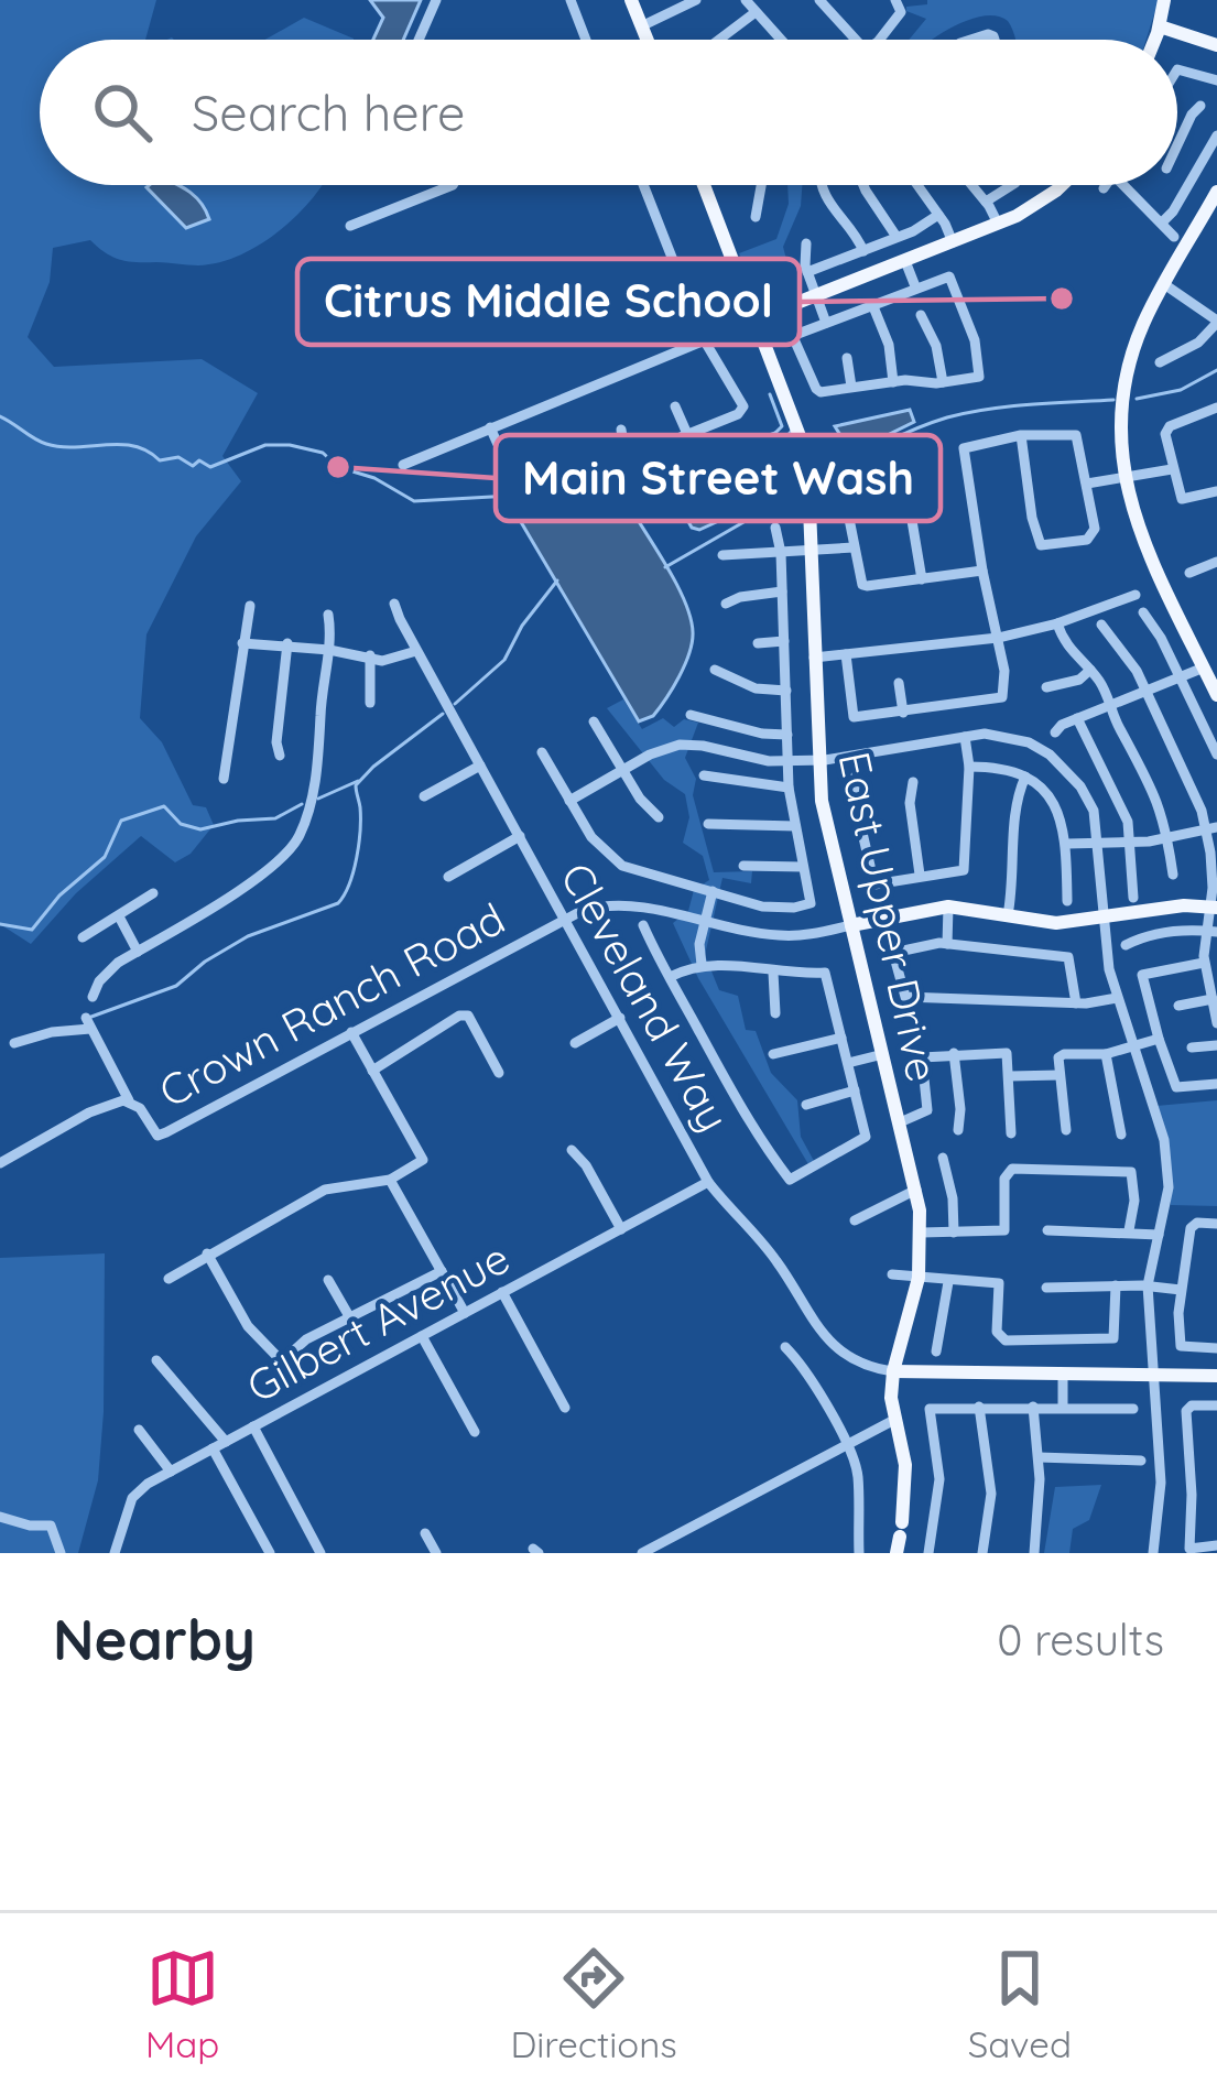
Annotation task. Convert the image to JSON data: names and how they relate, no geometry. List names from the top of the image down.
{
  "streets": {
    "main road": ["East Upper Drive"],
    "street": ["Cleveland Way", "Crown Ranch Road", "Gilbert Avenue"]
  },
  "crossings": [
    ["East Upper Drive", "Cleveland Way"],
    ["East Upper Drive", "Crown Ranch Road"],
    ["Cleveland Way", "Crown Ranch Road"],
    ["Cleveland Way", "Gilbert Avenue"]
  ],
  "places": ["Citrus Middle School", "Main Street Wash"],
  "page": {
    "search": "Search here",
    "heading": ["Nearby", "0 results"],
    "nav": ["Map", "Directions", "Saved"]
  }
}
